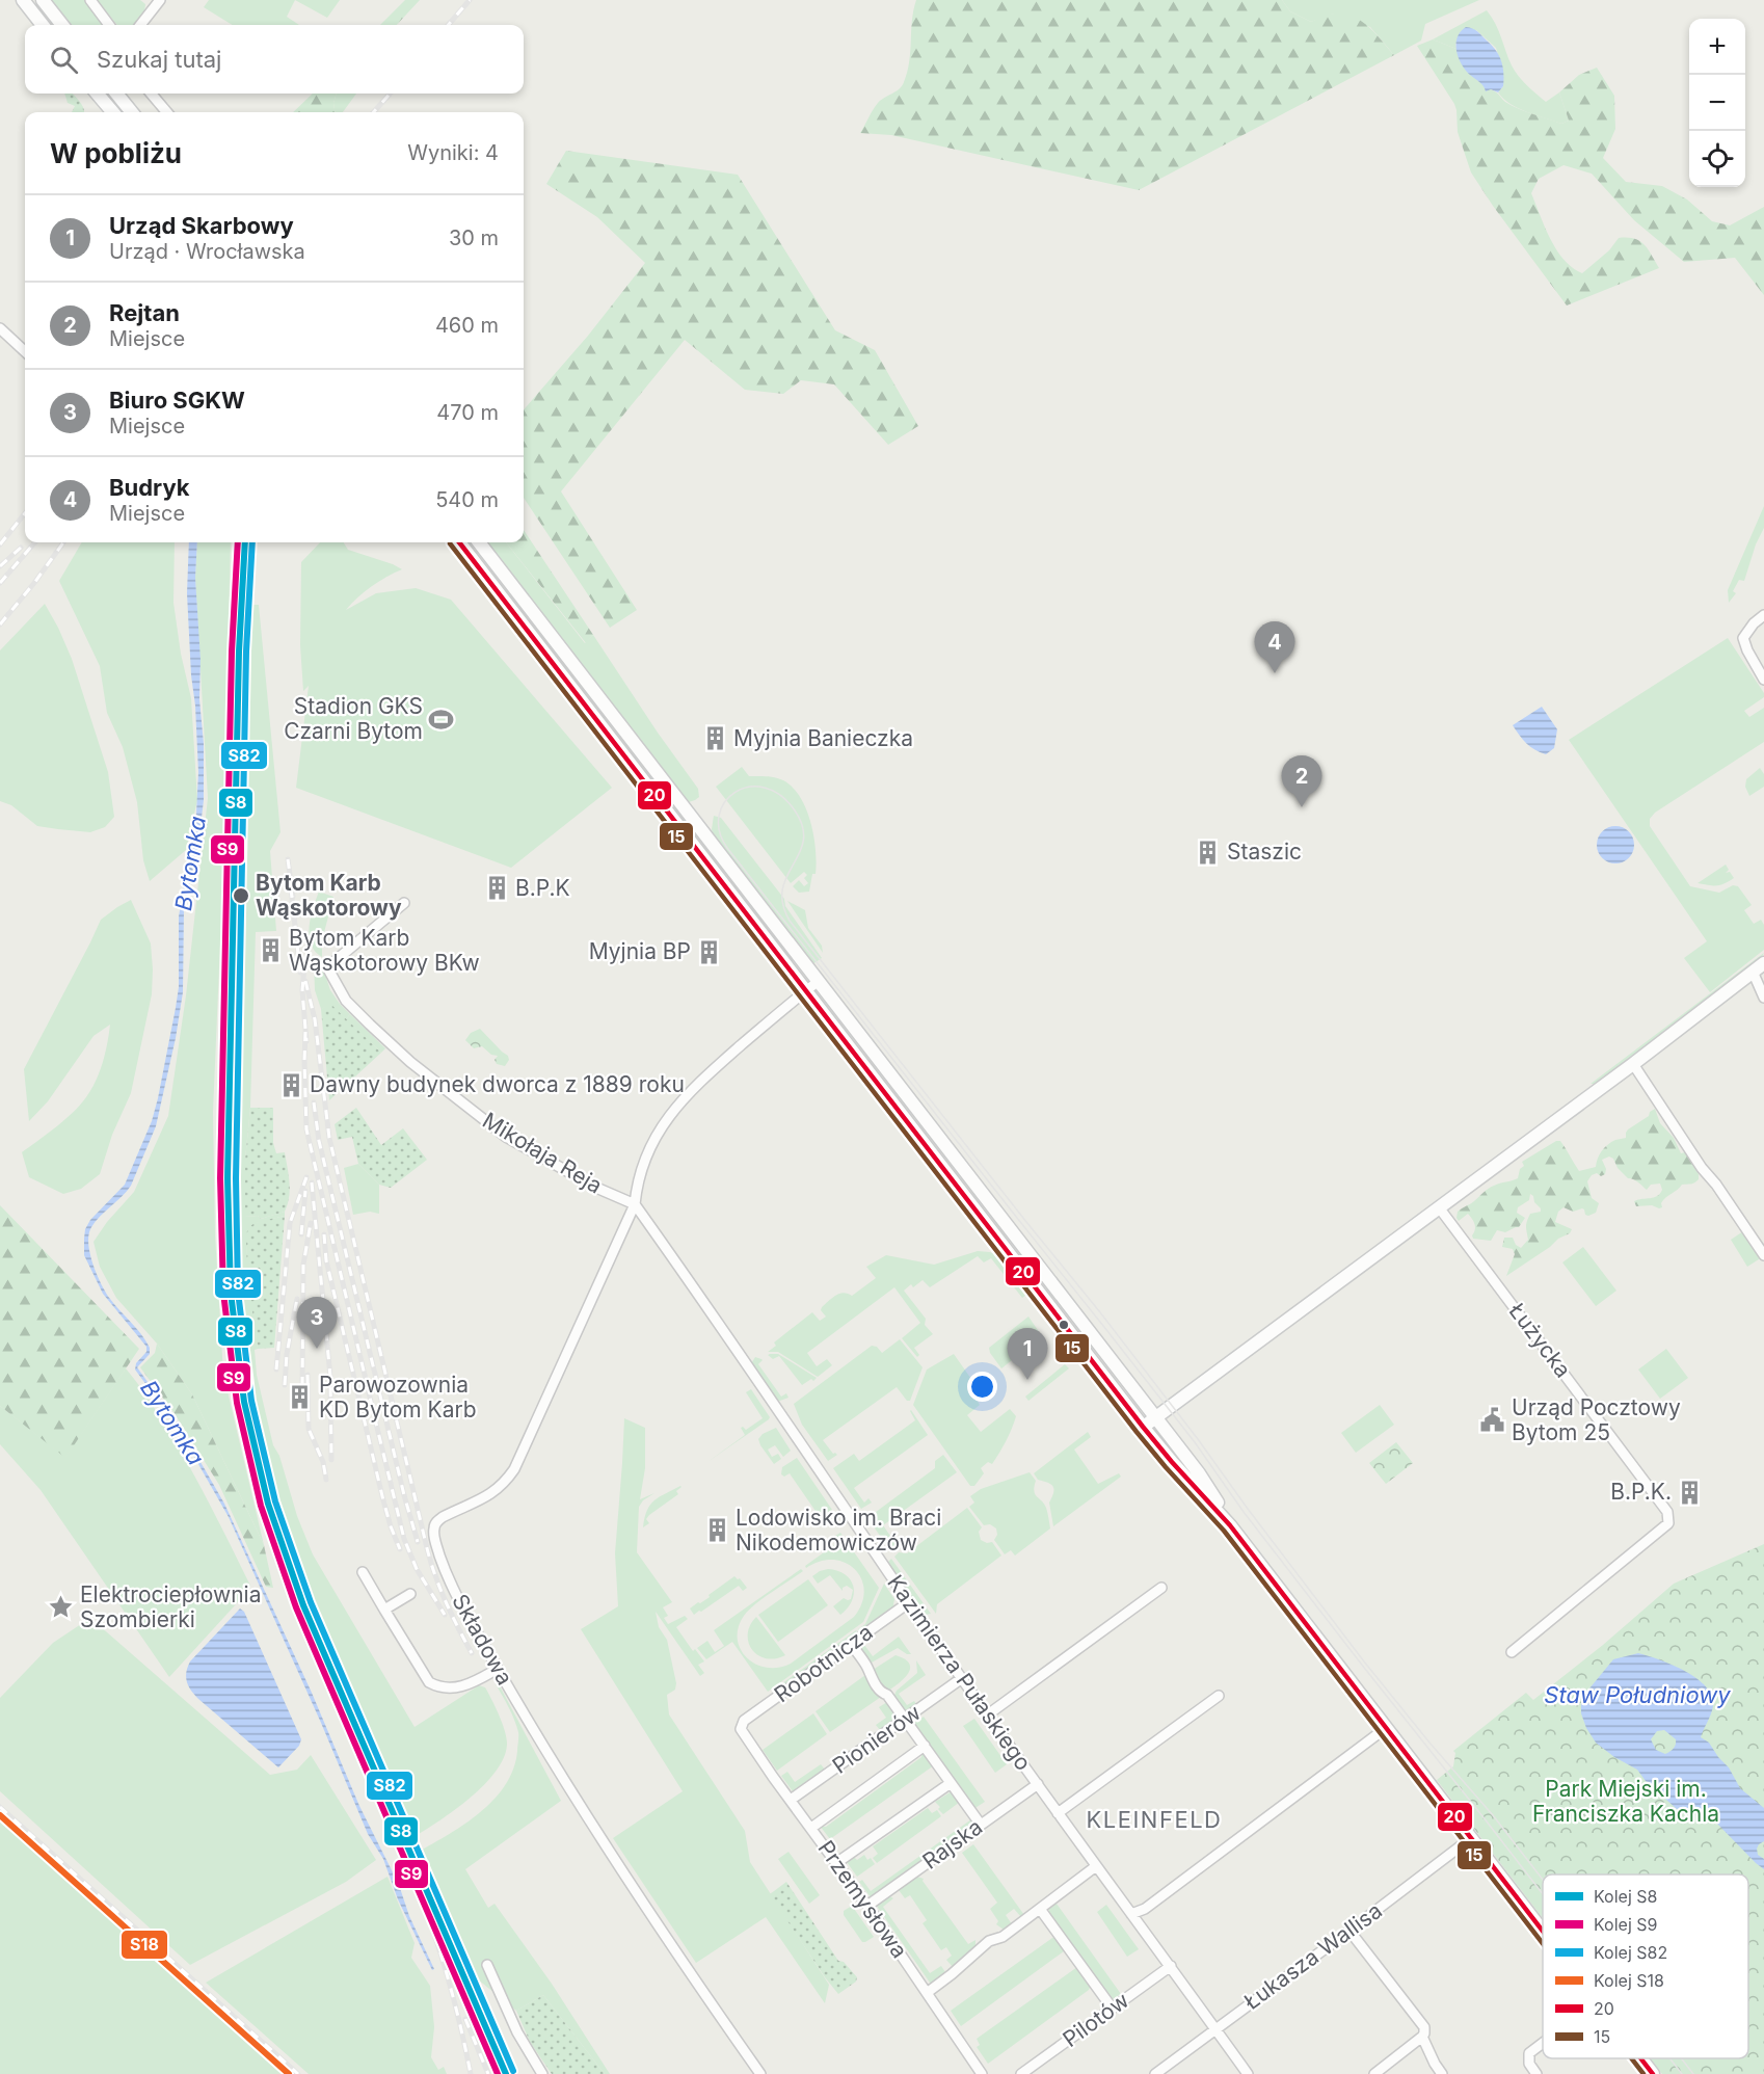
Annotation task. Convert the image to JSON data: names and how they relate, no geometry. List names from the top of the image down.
{
  "streets": {
    "street": [
      "Mikołaja Reja",
      "Łużycka",
      "Składowa",
      "Robotnicza",
      "Kazimierza Pułaskiego",
      "Pionierów",
      "Rajska",
      "Przemysłowa",
      "Łukasza Wallisa",
      "Pilotów"
    ]
  },
  "crossings": [
    ["Mikołaja Reja", "Składowa"],
    ["Mikołaja Reja", "Kazimierza Pułaskiego"],
    ["Składowa", "Kazimierza Pułaskiego"],
    ["Robotnicza", "Kazimierza Pułaskiego"],
    ["Robotnicza", "Przemysłowa"],
    ["Kazimierza Pułaskiego", "Pionierów"],
    ["Kazimierza Pułaskiego", "Rajska"],
    ["Kazimierza Pułaskiego", "Łukasza Wallisa"],
    ["Kazimierza Pułaskiego", "Pilotów"],
    ["Pionierów", "Przemysłowa"],
    ["Rajska", "Przemysłowa"]
  ],
  "districts": ["KLEINFELD"],
  "water": ["Bytomka", "Staw Południowy"],
  "parks": ["Park Miejski im. Franciszka Kachla"],
  "places": {
    "sports": ["Stadion GKS Czarni Bytom"],
    "building": [
      "Myjnia Banieczka",
      "Staszic",
      "B.P.K",
      "Bytom Karb Wąskotorowy BKw",
      "Myjnia BP",
      "Dawny budynek dworca z 1889 roku",
      "Parowozownia KD Bytom Karb",
      "B.P.K.",
      "Lodowisko im. Braci Nikodemowiczów"
    ],
    "other": ["Bytom Karb Wąskotorowy"],
    "public building": ["Urząd Pocztowy Bytom 25"],
    "place": ["Elektrociepłownia Szombierki"]
  },
  "lines": [
    "rail line S8",
    "rail line S9",
    "rail line S82",
    "transit line 20",
    "transit line 15",
    "rail line S18"
  ],
  "legend": [
    "Kolej S8",
    "Kolej S9",
    "Kolej S82",
    "Kolej S18",
    "20",
    "15"
  ],
  "page": {
    "map_buttons": ["+", "−"],
    "search": "Szukaj tutaj",
    "heading": ["W pobliżu", "Wyniki: 4"],
    "list": [
      {
        "mark": "1",
        "name": "Urząd Skarbowy",
        "note": "Urząd · Wrocławska",
        "value": "30 m"
      },
      {
        "mark": "2",
        "name": "Rejtan",
        "note": "Miejsce",
        "value": "460 m"
      },
      {
        "mark": "3",
        "name": "Biuro SGKW",
        "note": "Miejsce",
        "value": "470 m"
      },
      {
        "mark": "4",
        "name": "Budryk",
        "note": "Miejsce",
        "value": "540 m"
      }
    ],
    "pins": [
      "4",
      "2",
      "3",
      "1"
    ]
  }
}
